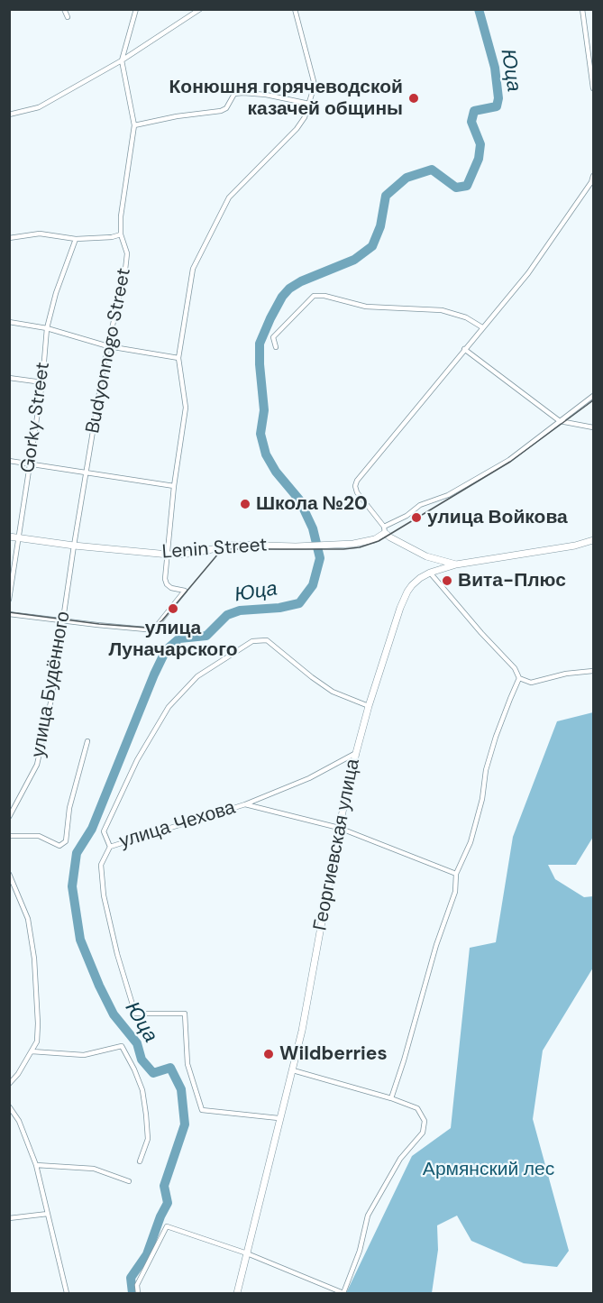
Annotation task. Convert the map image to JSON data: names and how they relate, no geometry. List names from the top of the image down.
{
  "streets": {
    "main road": ["Lenin Street", "Георгиевская улица"],
    "street": [
      "Budyonnogo Street",
      "Gorky Street",
      "улица Будённого",
      "улица Чехова"
    ]
  },
  "crossings": [
    ["Budyonnogo Street", "Lenin Street"],
    ["Budyonnogo Street", "улица Будённого"],
    ["Gorky Street", "Lenin Street"],
    ["Lenin Street", "улица Будённого"],
    ["улица Чехова", "Георгиевская улица"]
  ],
  "water": ["Юца"],
  "parks": ["Армянский лес"],
  "places": [
    "Конюшня горячеводской казачей общины",
    "Школа №20",
    "улица Войкова",
    "Вита-Плюс",
    "улица Луначарского",
    "Wildberries"
  ]
}
